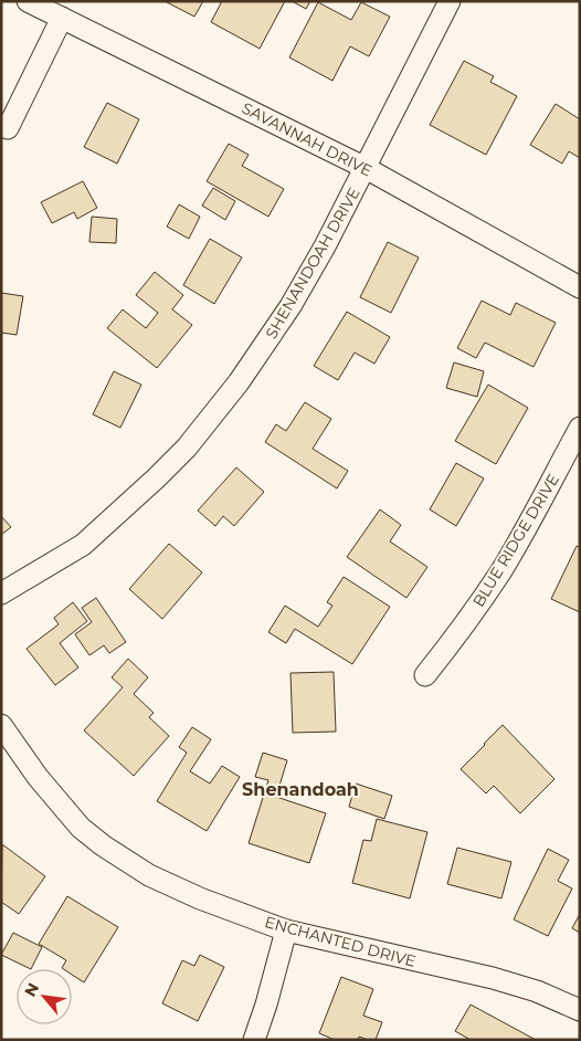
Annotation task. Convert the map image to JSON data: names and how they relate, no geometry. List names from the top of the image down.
{
  "streets": {
    "street": [
      "SAVANNAH DRIVE",
      "SHENANDOAH DRIVE",
      "BLUE RIDGE DRIVE",
      "ENCHANTED DRIVE"
    ]
  },
  "crossings": [
    ["SAVANNAH DRIVE", "SHENANDOAH DRIVE"]
  ],
  "districts": ["Shenandoah"],
  "north": "top left"
}
